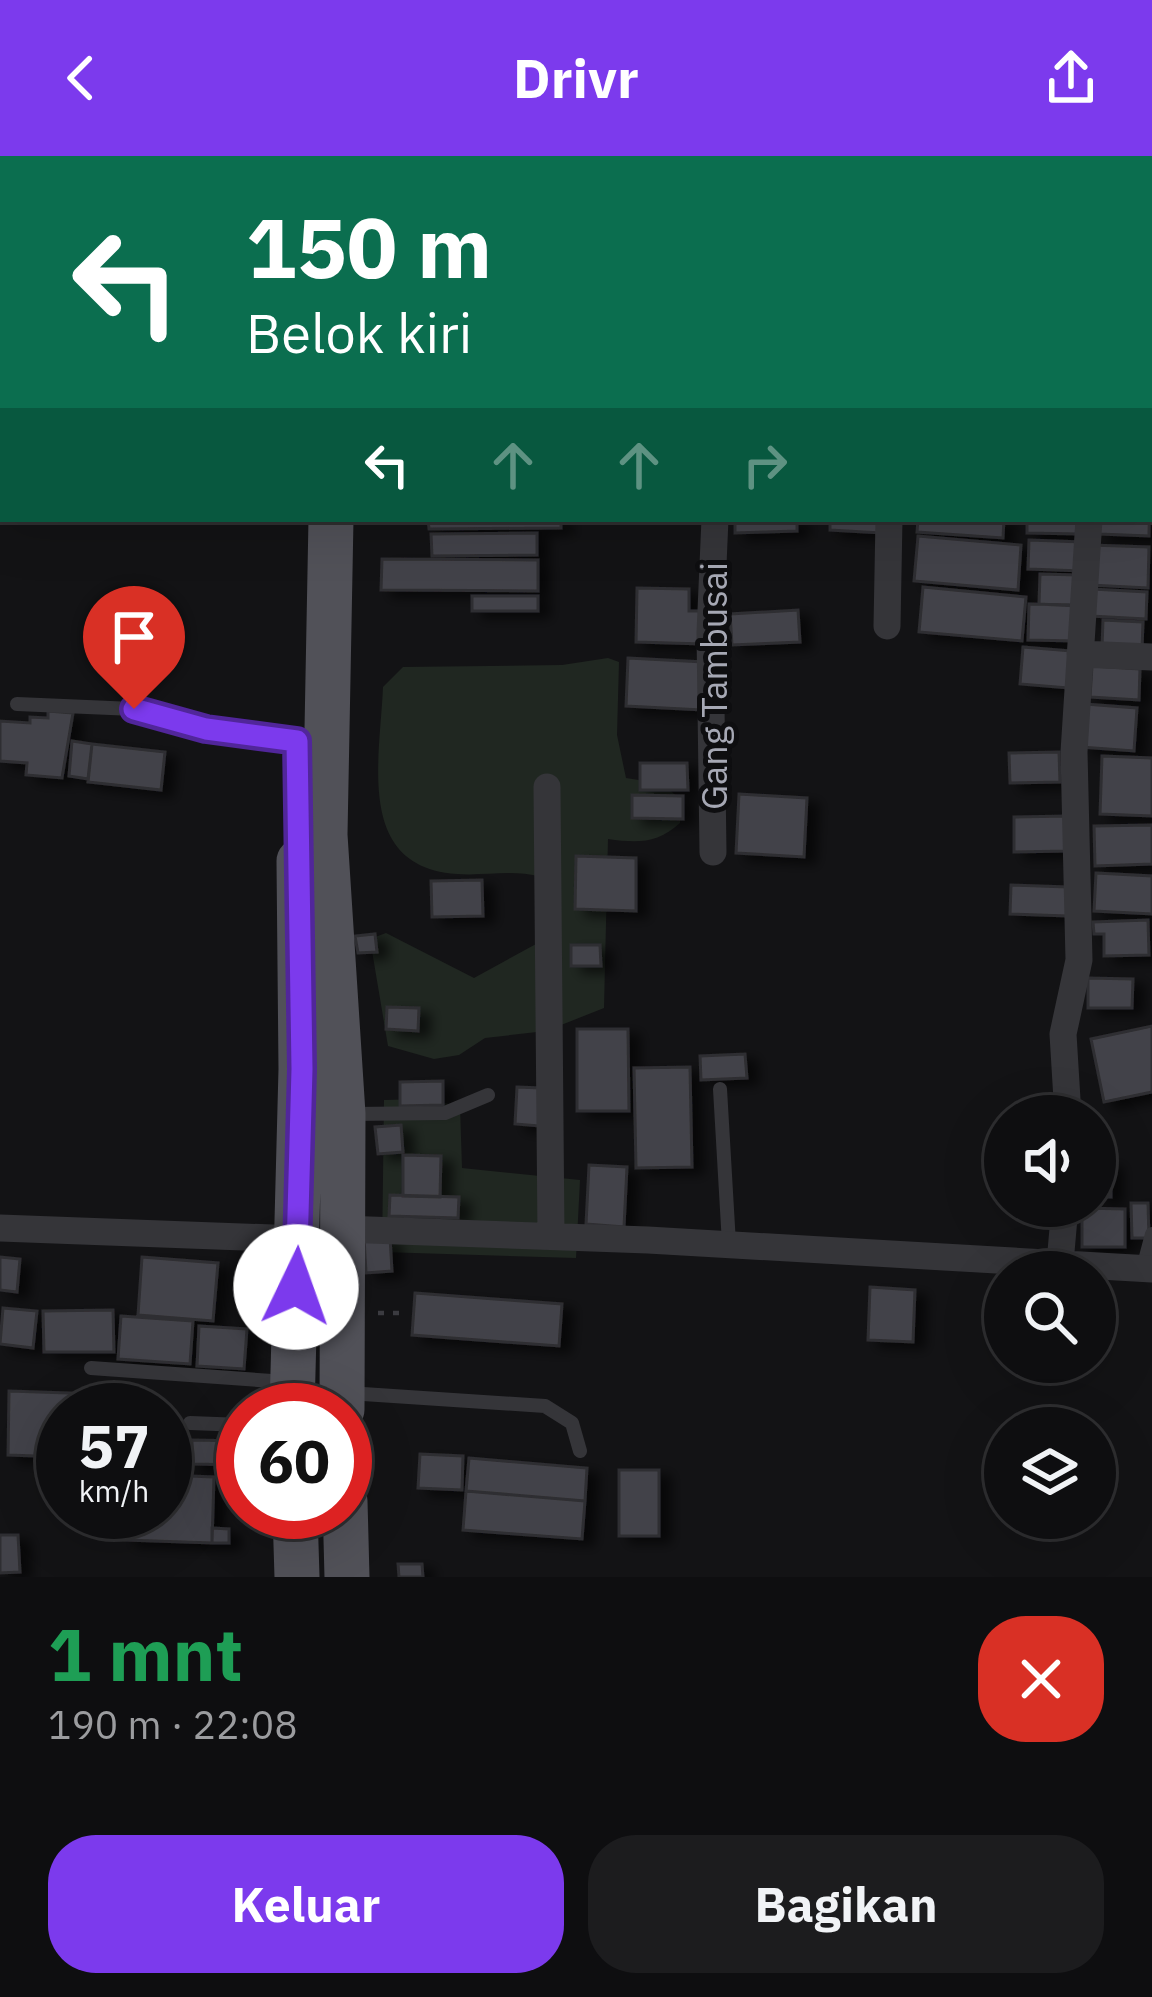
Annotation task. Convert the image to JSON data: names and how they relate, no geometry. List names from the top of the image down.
{
  "streets": {
    "street": ["Gang Tambusai"]
  },
  "page": {
    "header": "Drivr",
    "turn": ["150 m", "Belok kiri"],
    "speed": "57 km/h",
    "limit": "60",
    "heading": ["1 mnt", "190 m · 22:08"],
    "buttons": ["Keluar", "Bagikan"]
  }
}
